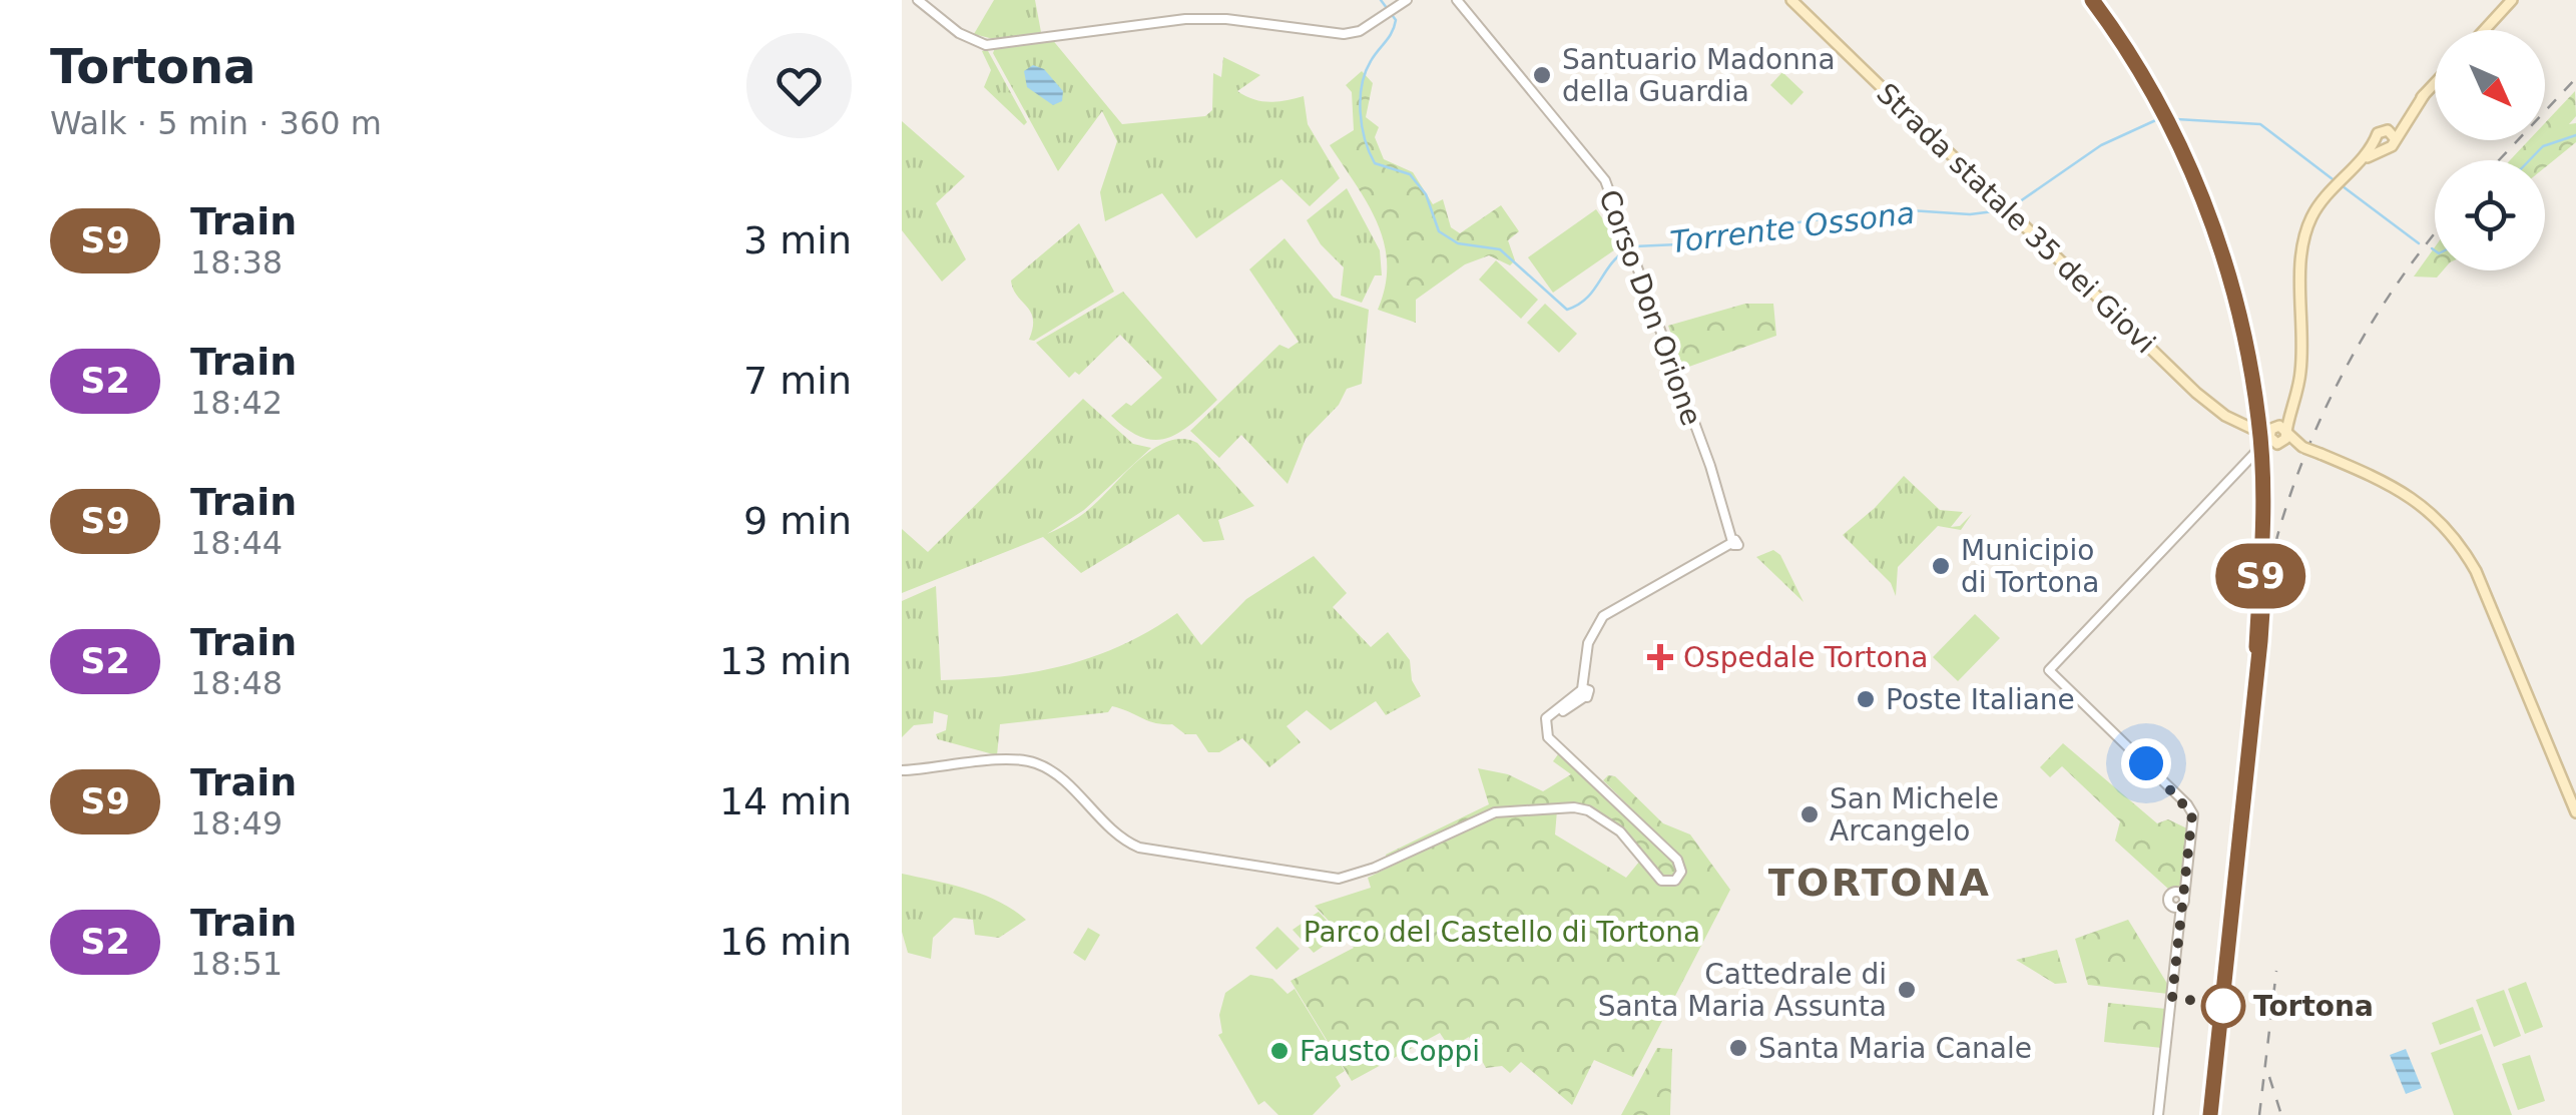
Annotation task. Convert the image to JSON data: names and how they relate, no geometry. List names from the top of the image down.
{
  "streets": {
    "main road": ["Strada statale 35 dei Giovi"],
    "street": ["Corso Don Orione"]
  },
  "districts": ["TORTONA"],
  "water": ["Torrente Ossona"],
  "parks": ["Parco del Castello di Tortona"],
  "places": {
    "other": [
      "Santuario Madonna della Guardia",
      "Municipio di Tortona",
      "Poste Italiane",
      "San Michele Arcangelo",
      "Cattedrale di Santa Maria Assunta",
      "Tortona",
      "Santa Maria Canale",
      "Fausto Coppi"
    ],
    "health": ["Ospedale Tortona"]
  },
  "north": "bottom right",
  "page": {
    "heading": ["Tortona", "Walk · 5 min · 360 m"],
    "on_map": "S9",
    "list": [
      {
        "mark": "S9",
        "name": "Train",
        "note": "18:38",
        "value": "3 min"
      },
      {
        "mark": "S2",
        "name": "Train",
        "note": "18:42",
        "value": "7 min"
      },
      {
        "mark": "S9",
        "name": "Train",
        "note": "18:44",
        "value": "9 min"
      },
      {
        "mark": "S2",
        "name": "Train",
        "note": "18:48",
        "value": "13 min"
      },
      {
        "mark": "S9",
        "name": "Train",
        "note": "18:49",
        "value": "14 min"
      },
      {
        "mark": "S2",
        "name": "Train",
        "note": "18:51",
        "value": "16 min"
      }
    ]
  }
}
